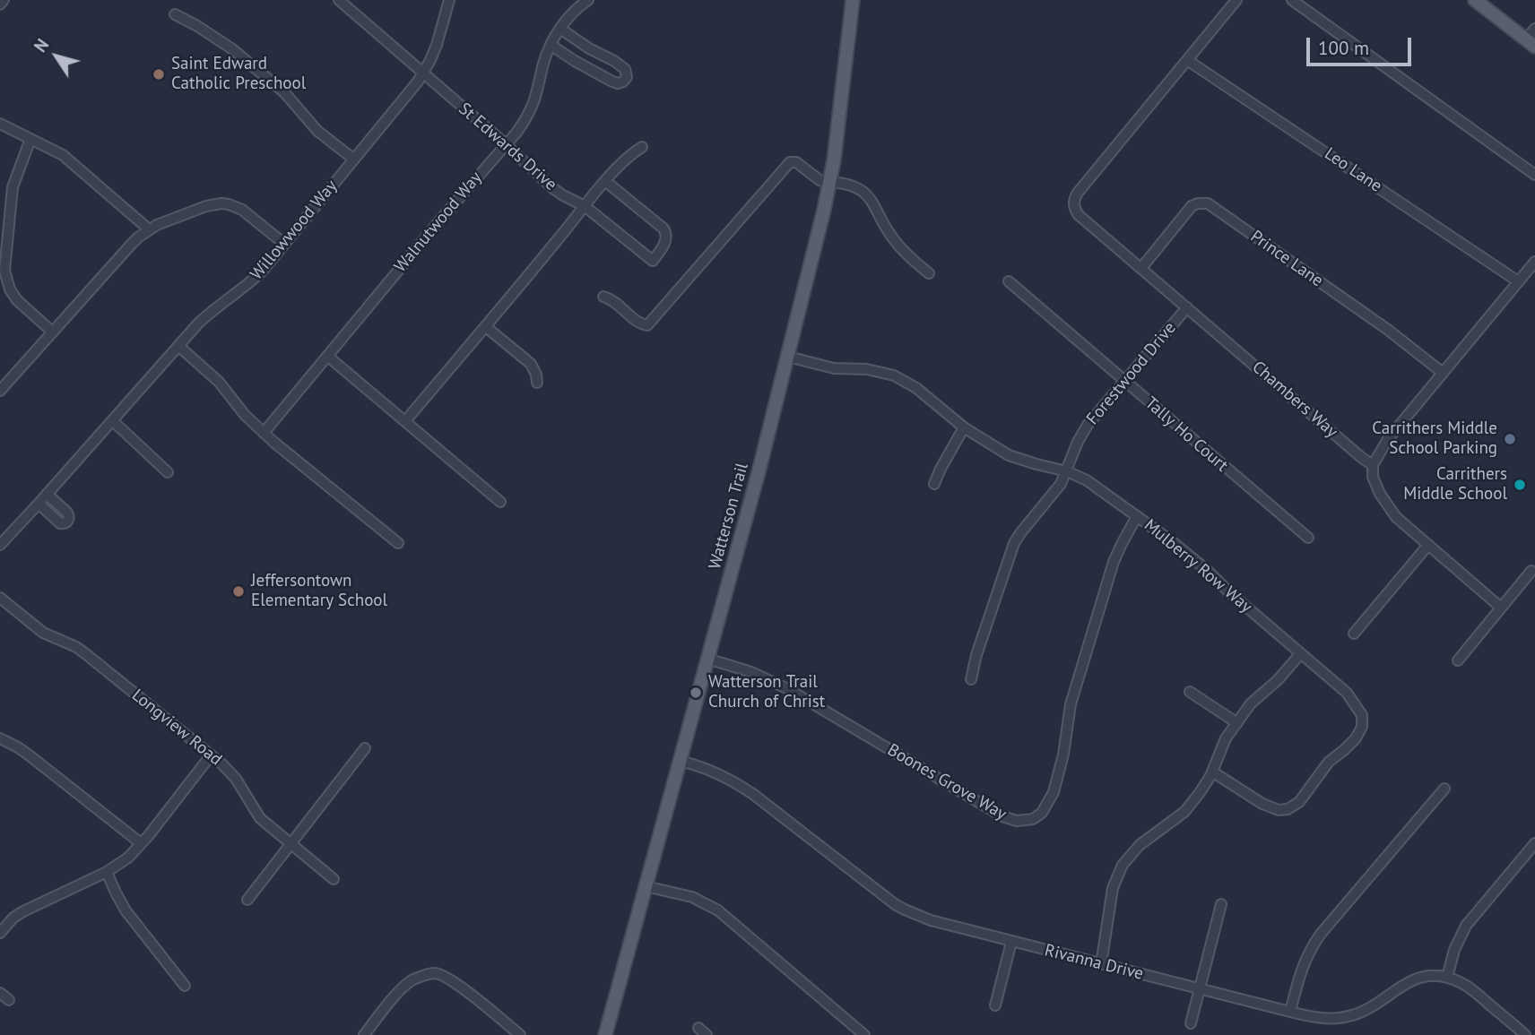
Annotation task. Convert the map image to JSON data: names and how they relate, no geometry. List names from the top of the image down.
{
  "streets": {
    "main road": ["Watterson Trail"],
    "street": [
      "St Edwards Drive",
      "Leo Lane",
      "Walnutwood Way",
      "Willowwood Way",
      "Prince Lane",
      "Forestwood Drive",
      "Chambers Way",
      "Tally Ho Court",
      "Mulberry Row Way",
      "Longview Road",
      "Boones Grove Way",
      "Rivanna Drive"
    ]
  },
  "crossings": [
    ["St Edwards Drive", "Walnutwood Way"],
    ["St Edwards Drive", "Willowwood Way"],
    ["Leo Lane", "Chambers Way"],
    ["Prince Lane", "Chambers Way"],
    ["Forestwood Drive", "Chambers Way"],
    ["Forestwood Drive", "Tally Ho Court"],
    ["Forestwood Drive", "Mulberry Row Way"],
    ["Watterson Trail", "Mulberry Row Way"],
    ["Watterson Trail", "Boones Grove Way"],
    ["Watterson Trail", "Rivanna Drive"],
    ["Mulberry Row Way", "Boones Grove Way"]
  ],
  "places": [
    "Saint Edward Catholic Preschool",
    "Carrithers Middle School Parking",
    "Carrithers Middle School",
    "Jeffersontown Elementary School",
    "Watterson Trail Church of Christ"
  ],
  "scale_bar": "100 m",
  "north": "top left"
}
